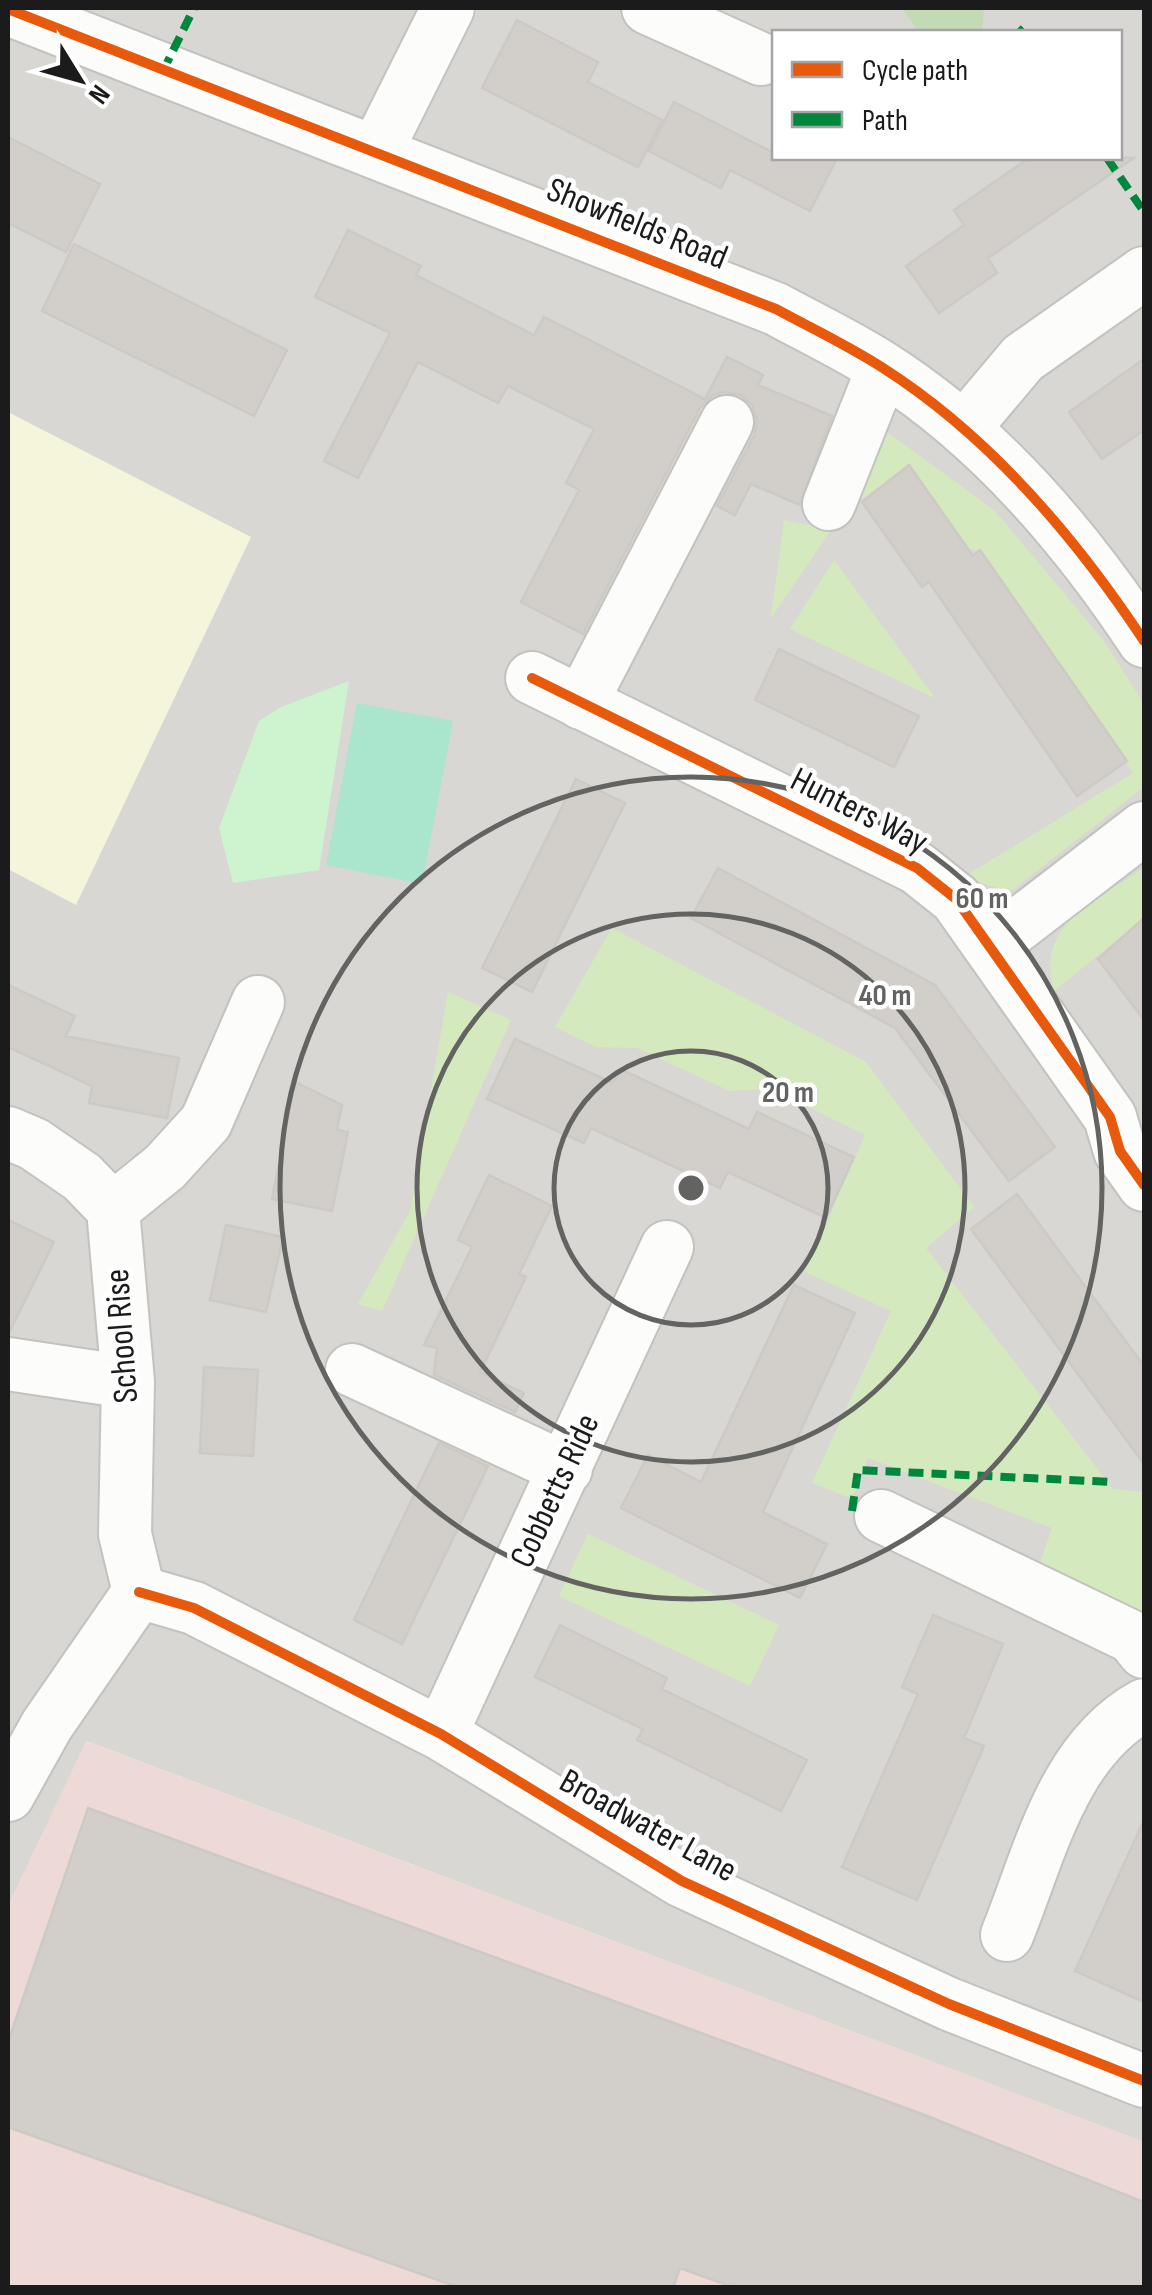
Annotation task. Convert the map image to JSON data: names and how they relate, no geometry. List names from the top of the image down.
{
  "streets": {
    "street": [
      "Showfields Road",
      "Hunters Way",
      "School Rise",
      "Cobbetts Ride",
      "Broadwater Lane"
    ]
  },
  "crossings": [
    ["School Rise", "Broadwater Lane"],
    ["Cobbetts Ride", "Broadwater Lane"]
  ],
  "legend": ["Cycle path", "Path"],
  "north": "bottom right",
  "rings": ["60 m", "40 m", "20 m"]
}
